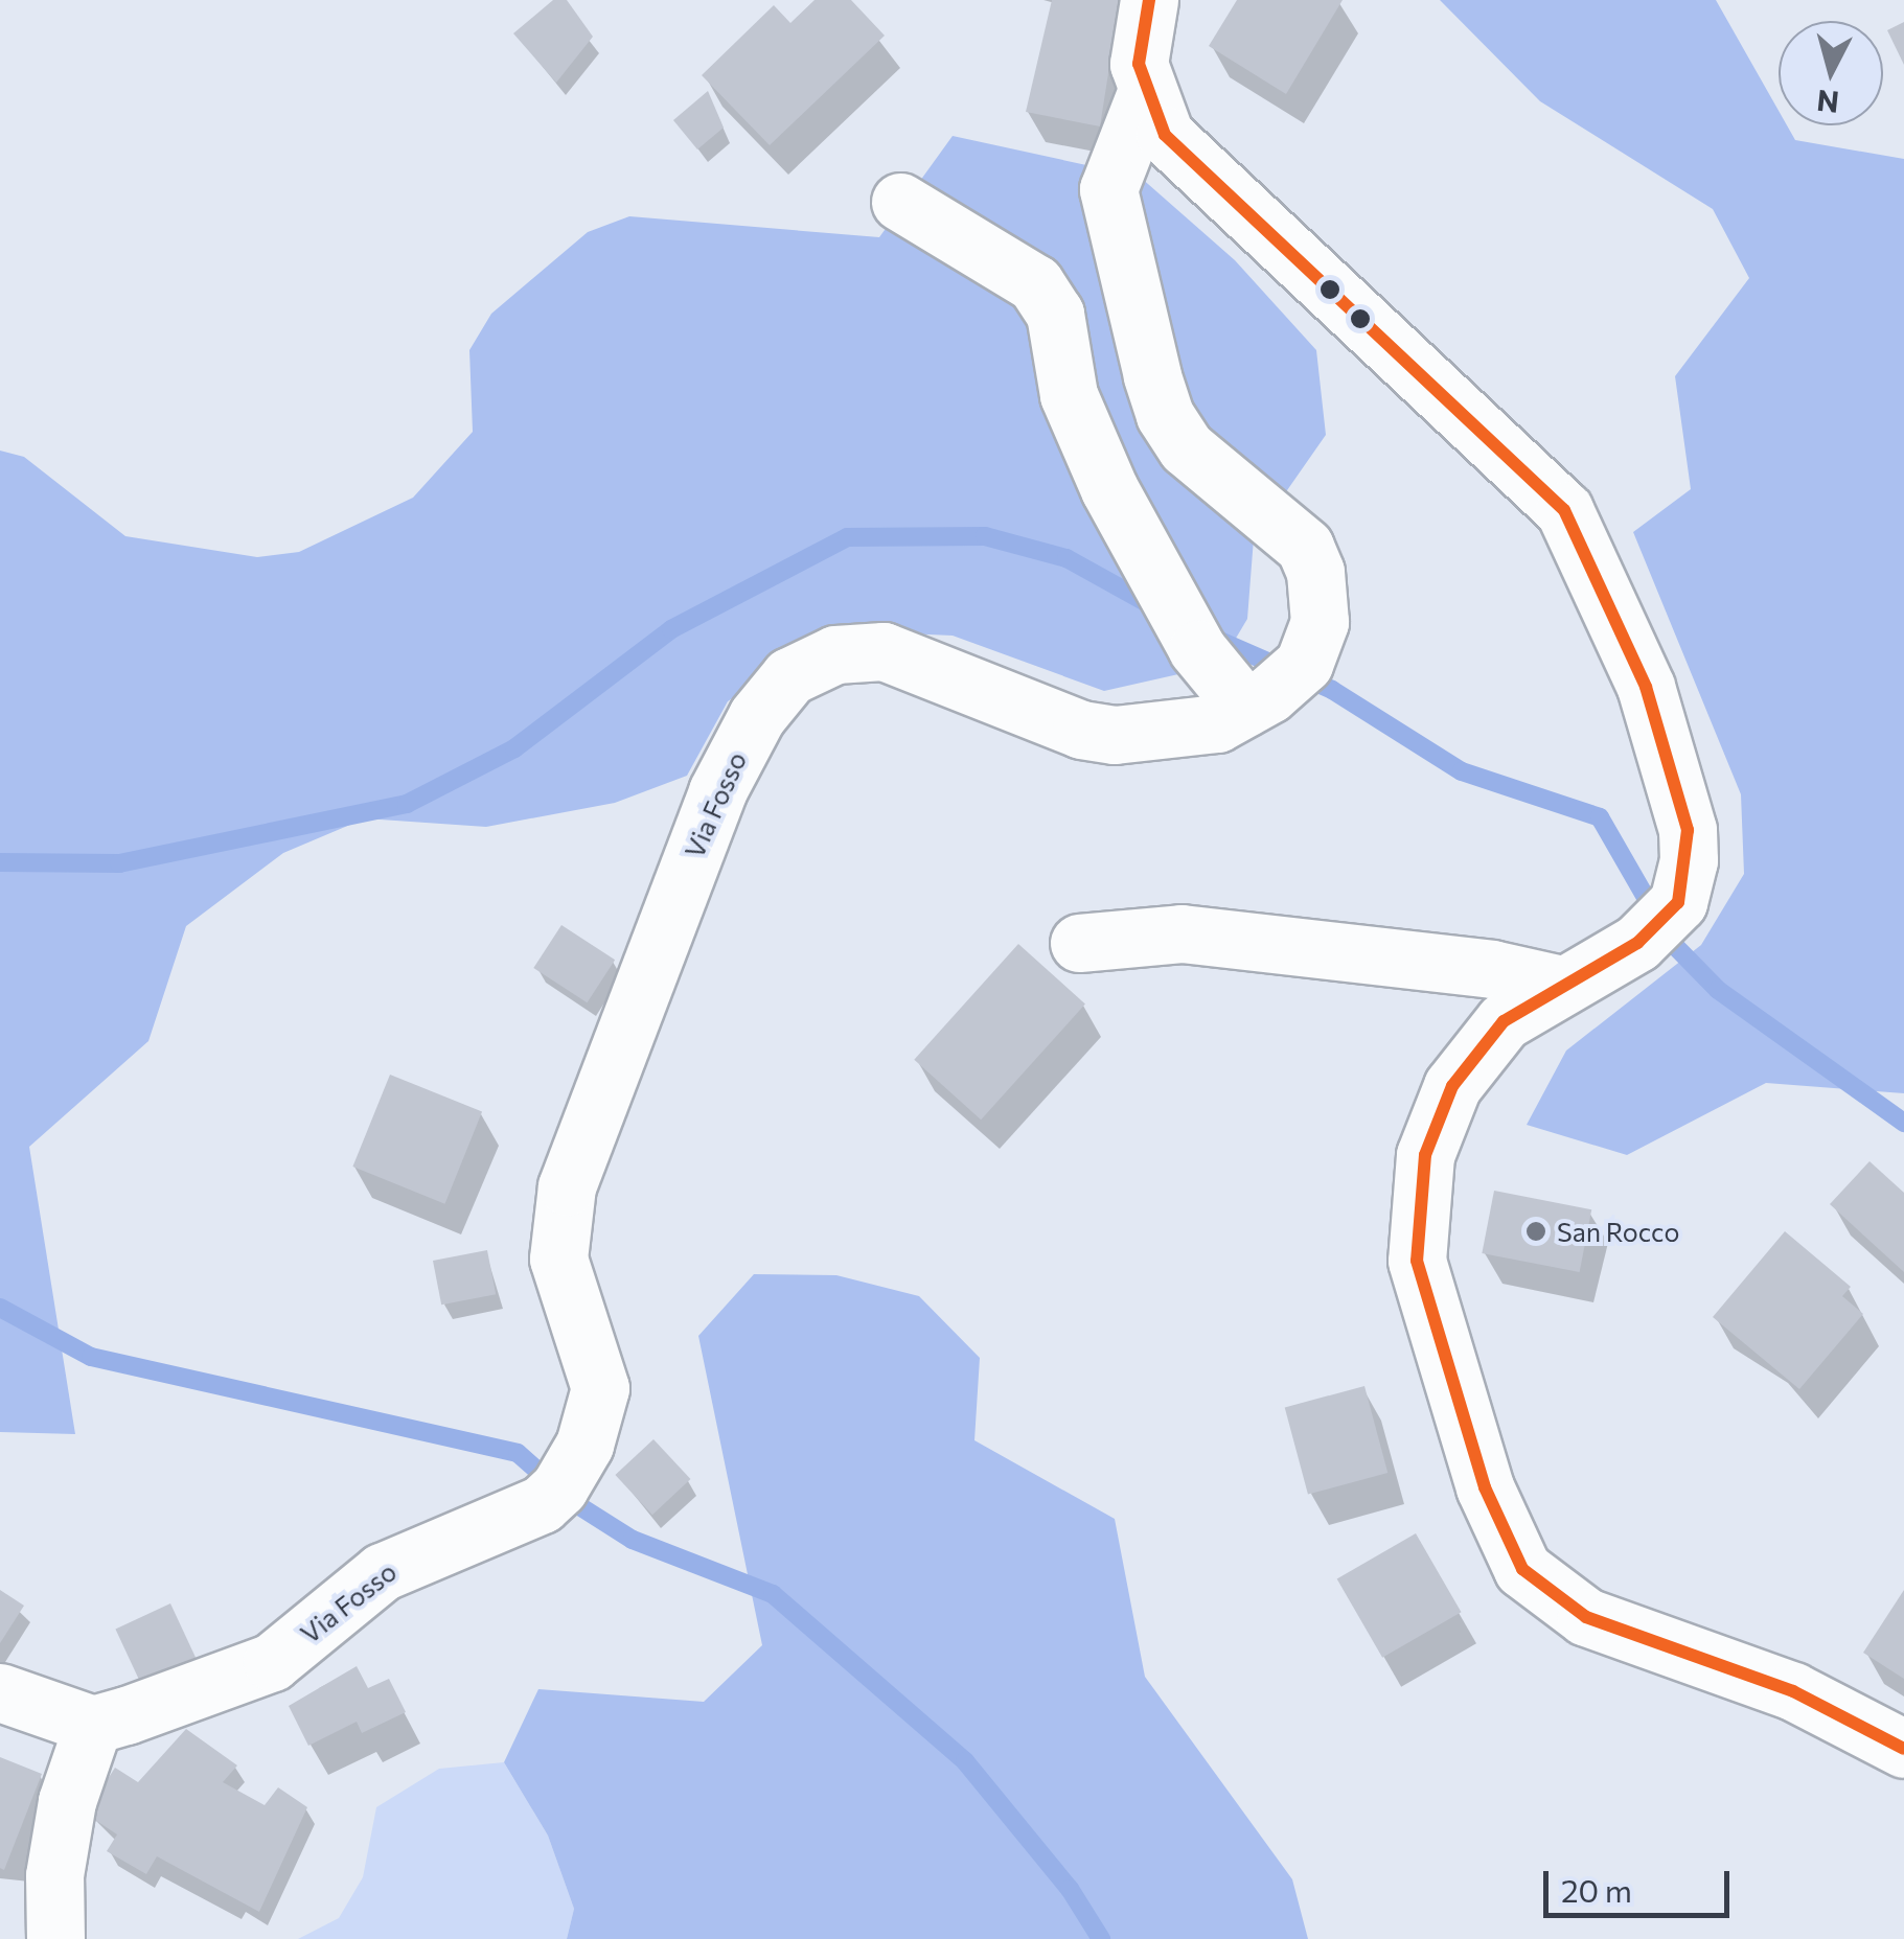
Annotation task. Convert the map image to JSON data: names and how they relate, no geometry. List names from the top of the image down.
{
  "streets": {
    "street": ["Via Fosso"]
  },
  "places": ["San Rocco"],
  "scale_bar": "20 m",
  "north": "bottom"
}
